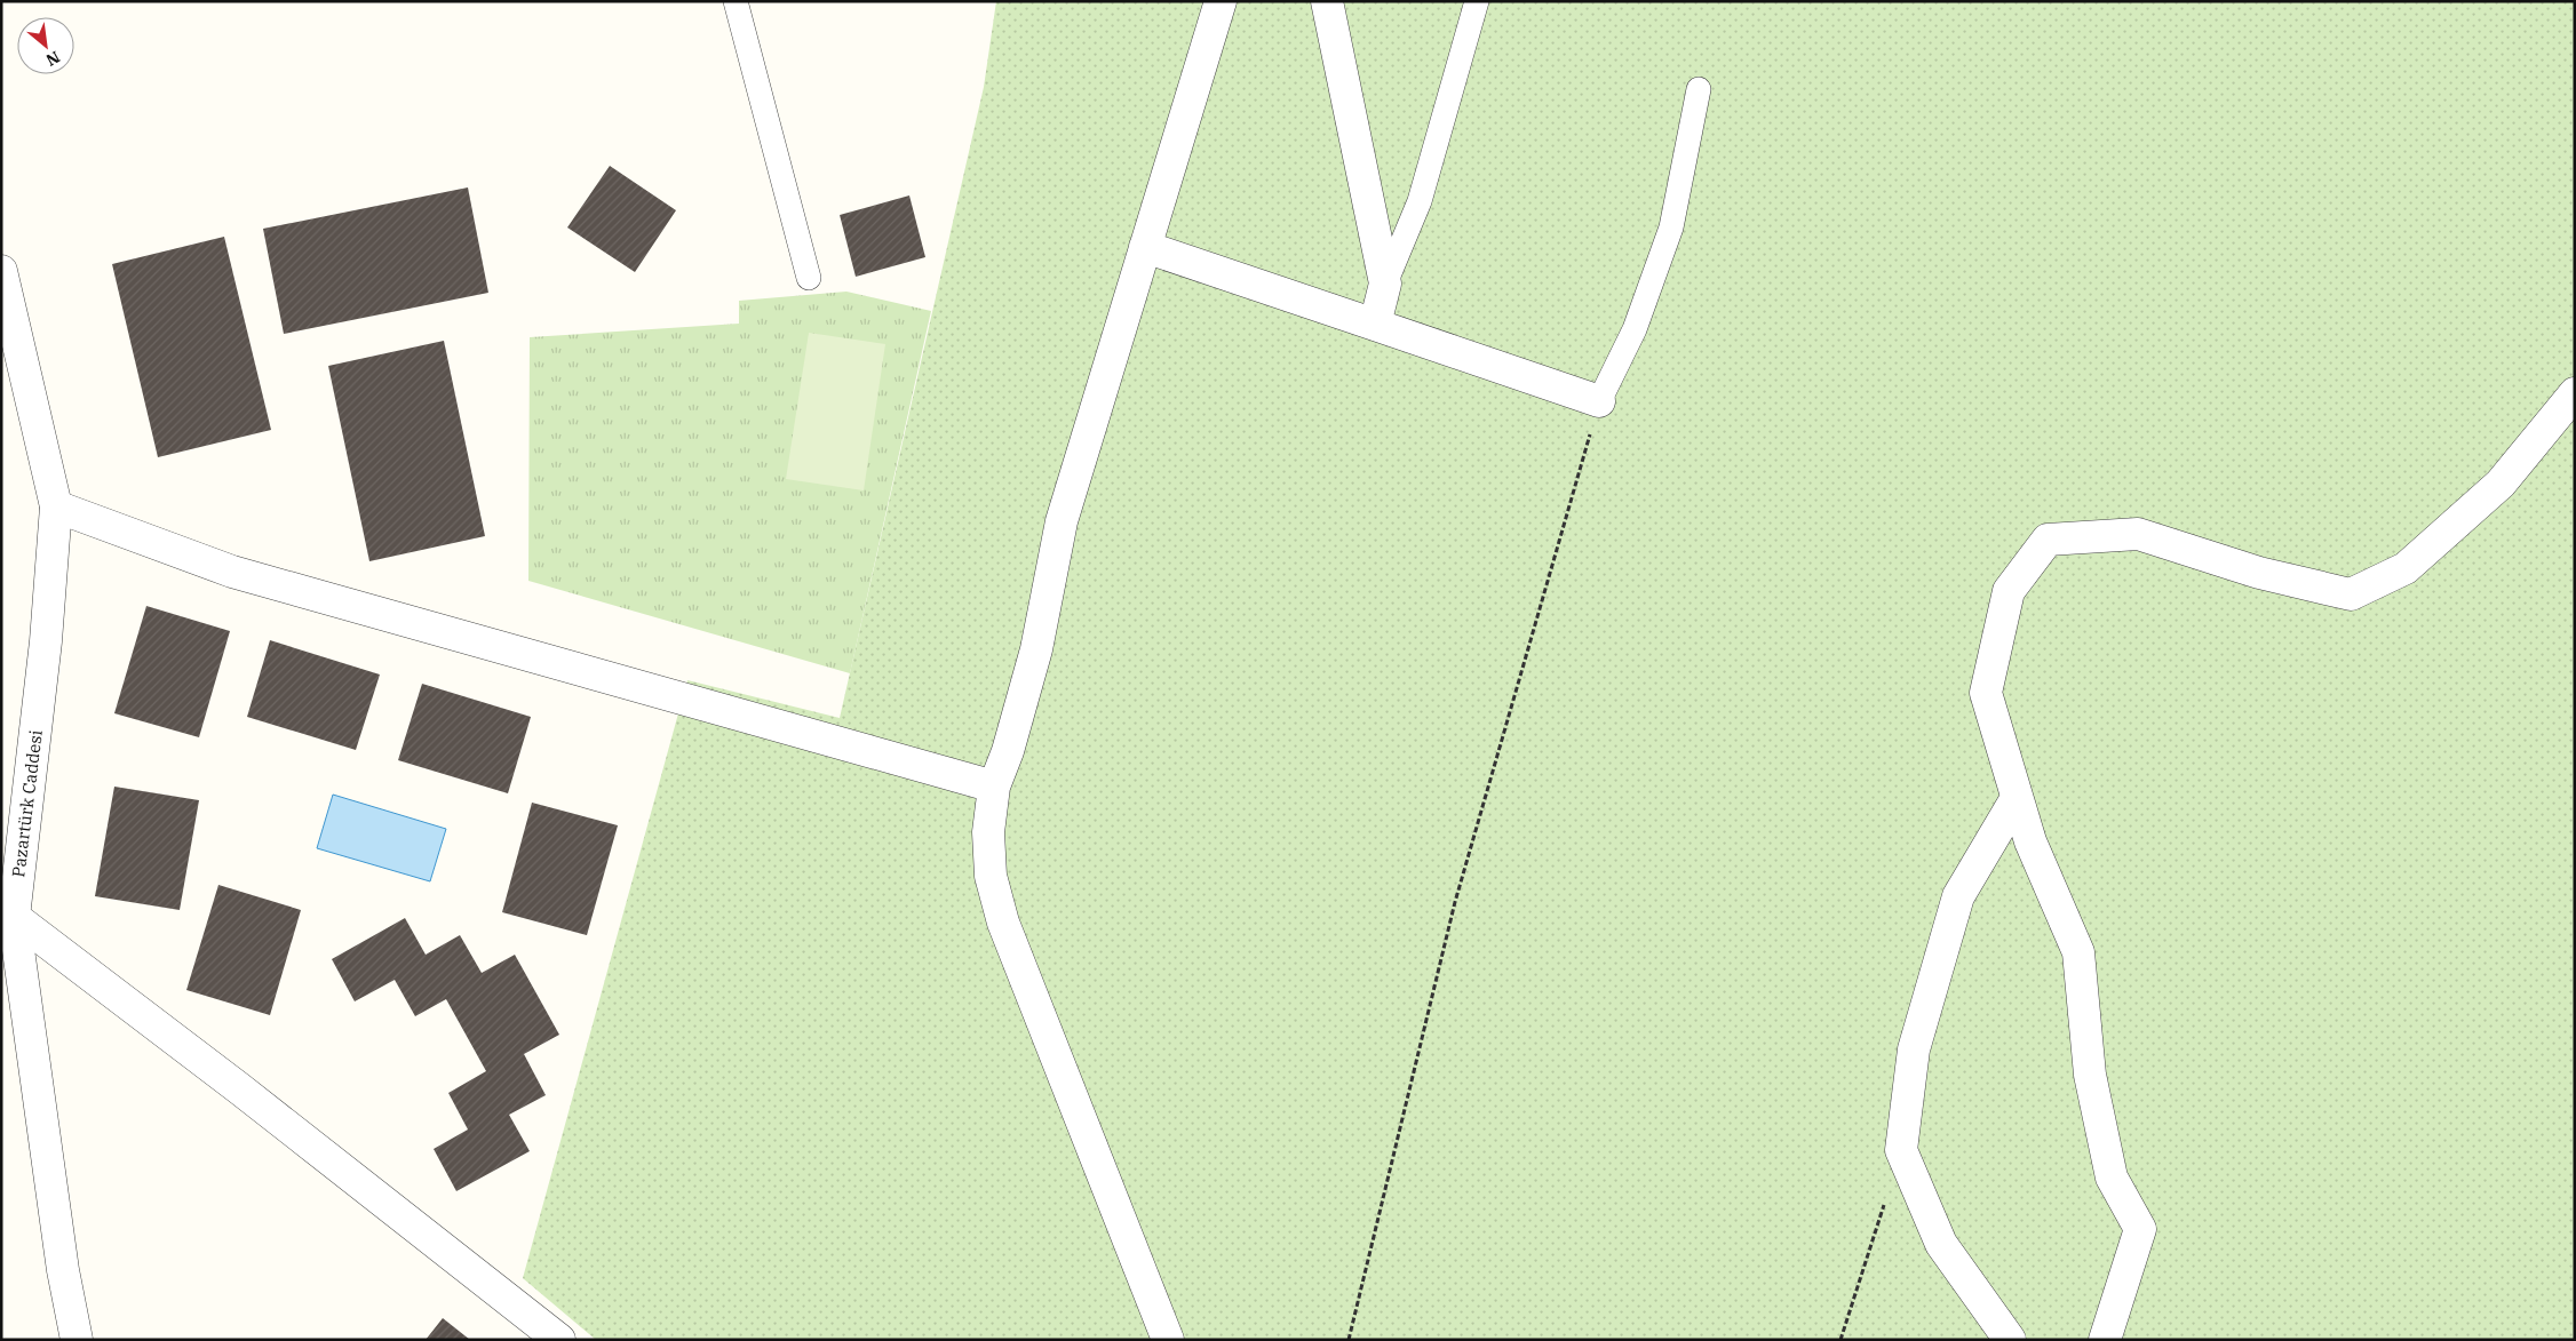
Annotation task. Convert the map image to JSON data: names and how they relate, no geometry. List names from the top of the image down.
{
  "streets": {
    "street": ["Pazartürk Caddesi"]
  },
  "north": "bottom right"
}
